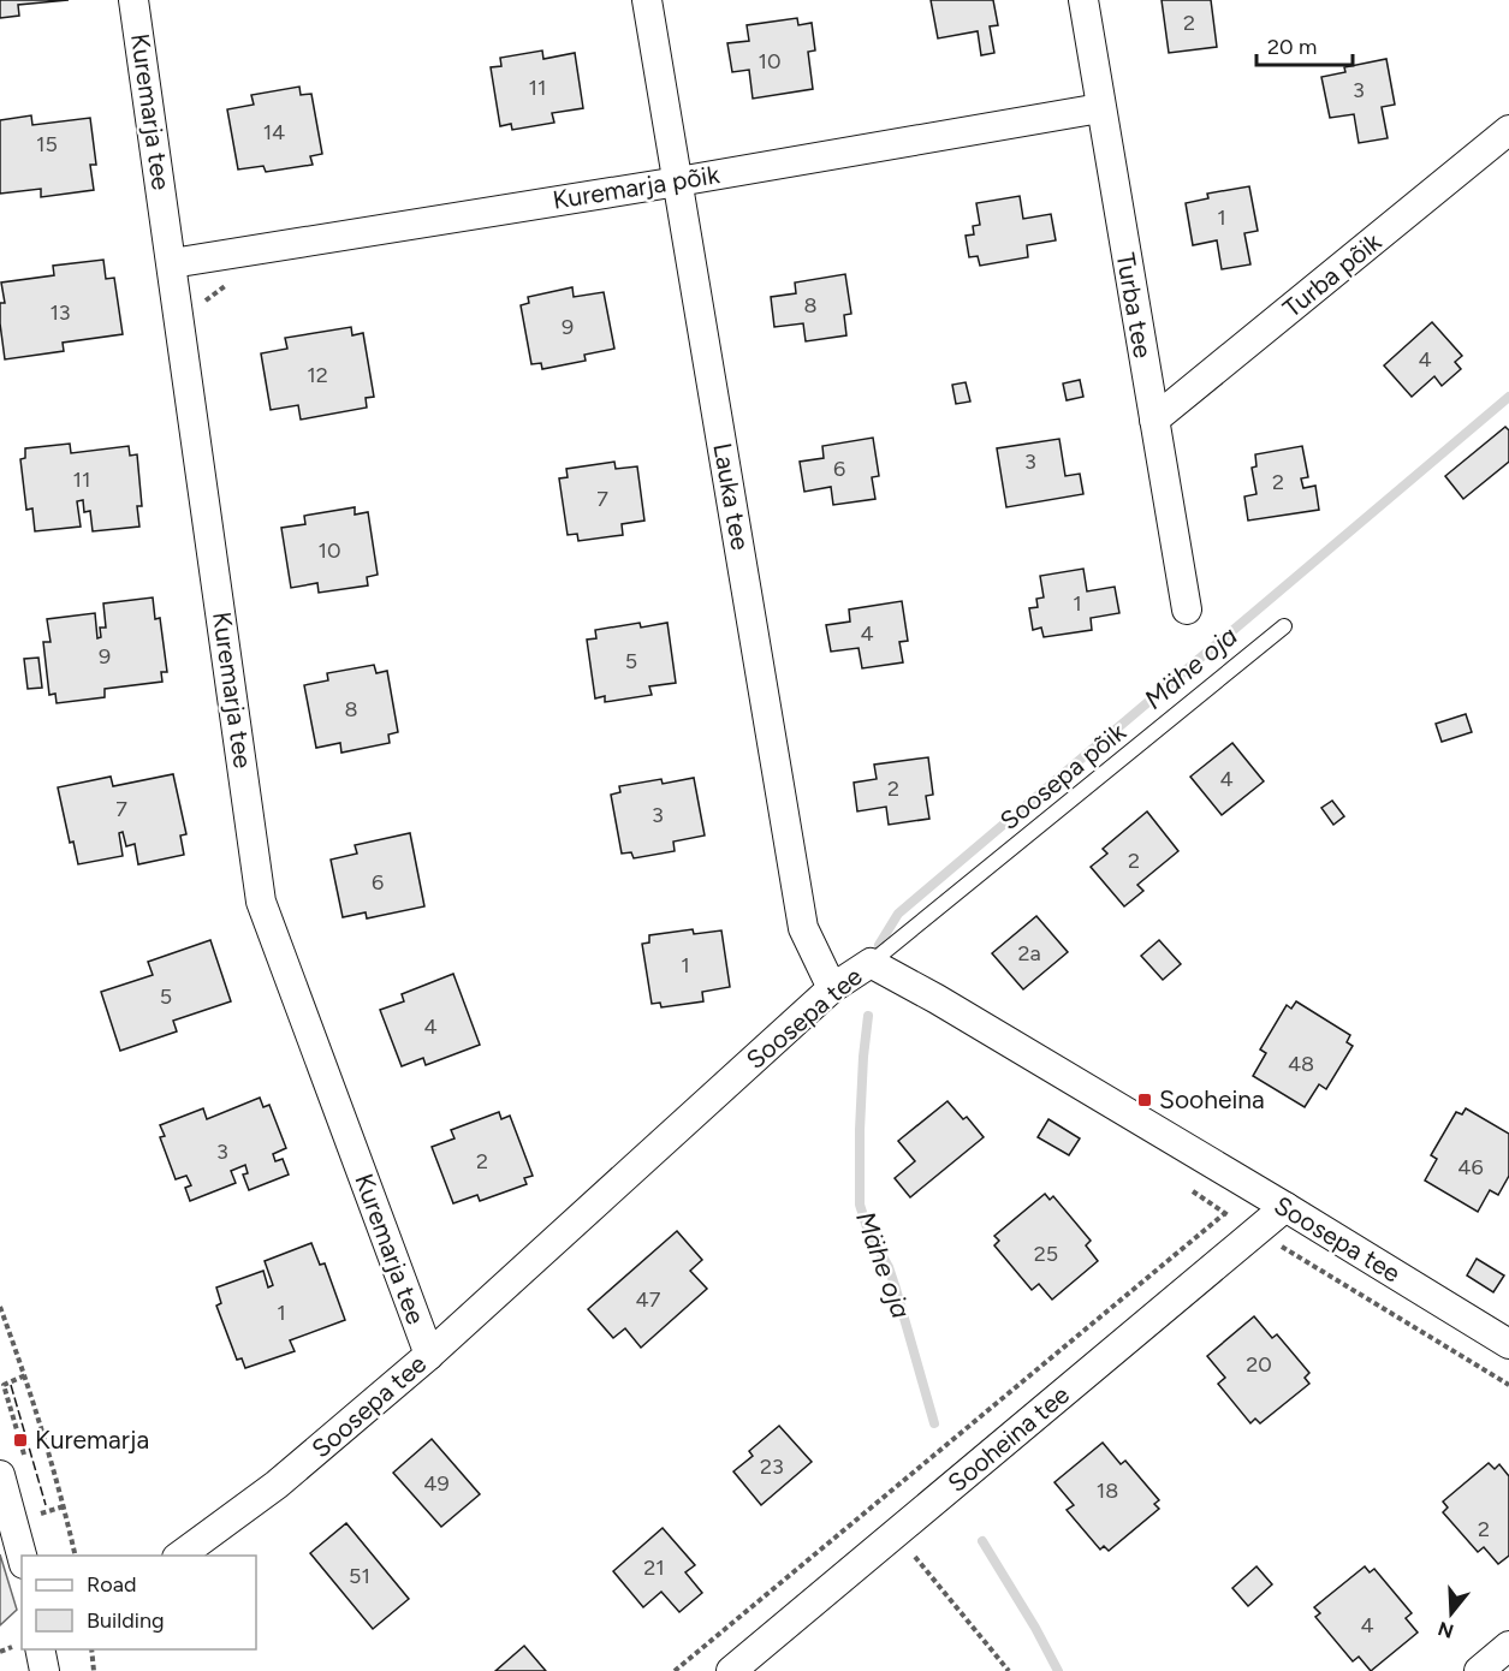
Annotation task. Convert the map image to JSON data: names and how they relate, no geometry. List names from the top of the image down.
{
  "streets": {
    "street": [
      "Kuremarja tee",
      "Kuremarja põik",
      "Turba põik",
      "Turba tee",
      "Lauka tee",
      "Soosepa tee",
      "Sooheina tee"
    ],
    "lane": ["Soosepa põik"]
  },
  "crossings": [
    ["Kuremarja tee", "Kuremarja põik"],
    ["Kuremarja tee", "Soosepa tee"],
    ["Kuremarja põik", "Turba tee"],
    ["Kuremarja põik", "Lauka tee"],
    ["Turba põik", "Turba tee"],
    ["Lauka tee", "Soosepa tee"],
    ["Soosepa põik", "Soosepa tee"],
    ["Soosepa tee", "Sooheina tee"]
  ],
  "water": ["Mähe oja"],
  "places": {
    "transit": ["Sooheina", "Kuremarja"]
  },
  "house_numbers": [
    "2",
    "10",
    "11",
    "3",
    "14",
    "15",
    "1",
    "8",
    "13",
    "9",
    "4",
    "12",
    "3",
    "6",
    "11",
    "2",
    "7",
    "10",
    "1",
    "4",
    "9",
    "5",
    "8",
    "4",
    "2",
    "7",
    "3",
    "2",
    "6",
    "2a",
    "1",
    "5",
    "4",
    "48",
    "3",
    "2",
    "46",
    "25",
    "47",
    "1",
    "20",
    "23",
    "49",
    "18",
    "2",
    "21",
    "51",
    "4"
  ],
  "legend": ["Road", "Building"],
  "scale_bar": "20 m",
  "north": "bottom"
}
